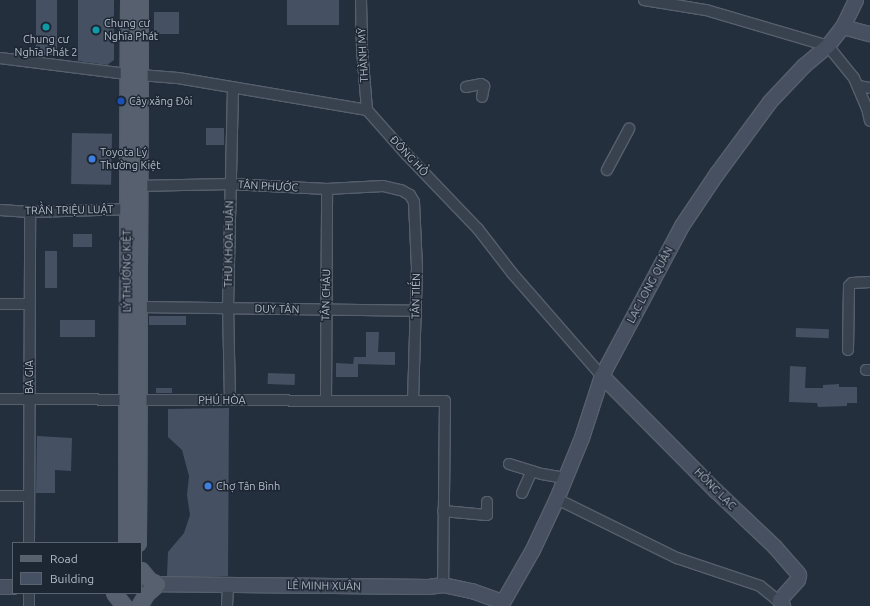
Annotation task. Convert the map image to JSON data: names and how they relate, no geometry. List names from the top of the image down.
{
  "streets": {
    "main road": ["LÝ THƯỜNG KIỆT"],
    "street": [
      "THÀNH MỸ",
      "ĐÔNG HỒ",
      "TÂN PHƯỚC",
      "TRẦN TRIỆU LUẬT",
      "THỦ KHOA HUÂN",
      "LẠC LONG QUÂN",
      "TÂN CHÂU",
      "TÂN TIẾN",
      "DUY TÂN",
      "BA GIA",
      "PHÚ HÒA",
      "HỒNG LẠC",
      "LÊ MINH XUÂN"
    ]
  },
  "crossings": [
    ["THÀNH MỸ", "ĐÔNG HỒ"],
    ["ĐÔNG HỒ", "LẠC LONG QUÂN"],
    ["ĐÔNG HỒ", "HỒNG LẠC"],
    ["TÂN PHƯỚC", "THỦ KHOA HUÂN"],
    ["TÂN PHƯỚC", "LÝ THƯỜNG KIỆT"],
    ["TÂN PHƯỚC", "TÂN CHÂU"],
    ["TÂN PHƯỚC", "TÂN TIẾN"],
    ["TRẦN TRIỆU LUẬT", "LÝ THƯỜNG KIỆT"],
    ["TRẦN TRIỆU LUẬT", "BA GIA"],
    ["THỦ KHOA HUÂN", "DUY TÂN"],
    ["THỦ KHOA HUÂN", "PHÚ HÒA"],
    ["LÝ THƯỜNG KIỆT", "DUY TÂN"],
    ["LÝ THƯỜNG KIỆT", "PHÚ HÒA"],
    ["LẠC LONG QUÂN", "HỒNG LẠC"],
    ["LẠC LONG QUÂN", "LÊ MINH XUÂN"],
    ["TÂN CHÂU", "DUY TÂN"],
    ["TÂN CHÂU", "PHÚ HÒA"],
    ["TÂN TIẾN", "DUY TÂN"],
    ["TÂN TIẾN", "PHÚ HÒA"],
    ["BA GIA", "PHÚ HÒA"]
  ],
  "places": [
    "Chung cư Nghĩa Phát 2",
    "Chung cư Nghĩa Phát",
    "Cây xăng Đôi",
    "Toyota Lý Thường Kiệt",
    "Chợ Tân Bình"
  ],
  "legend": ["Road", "Building"]
}
